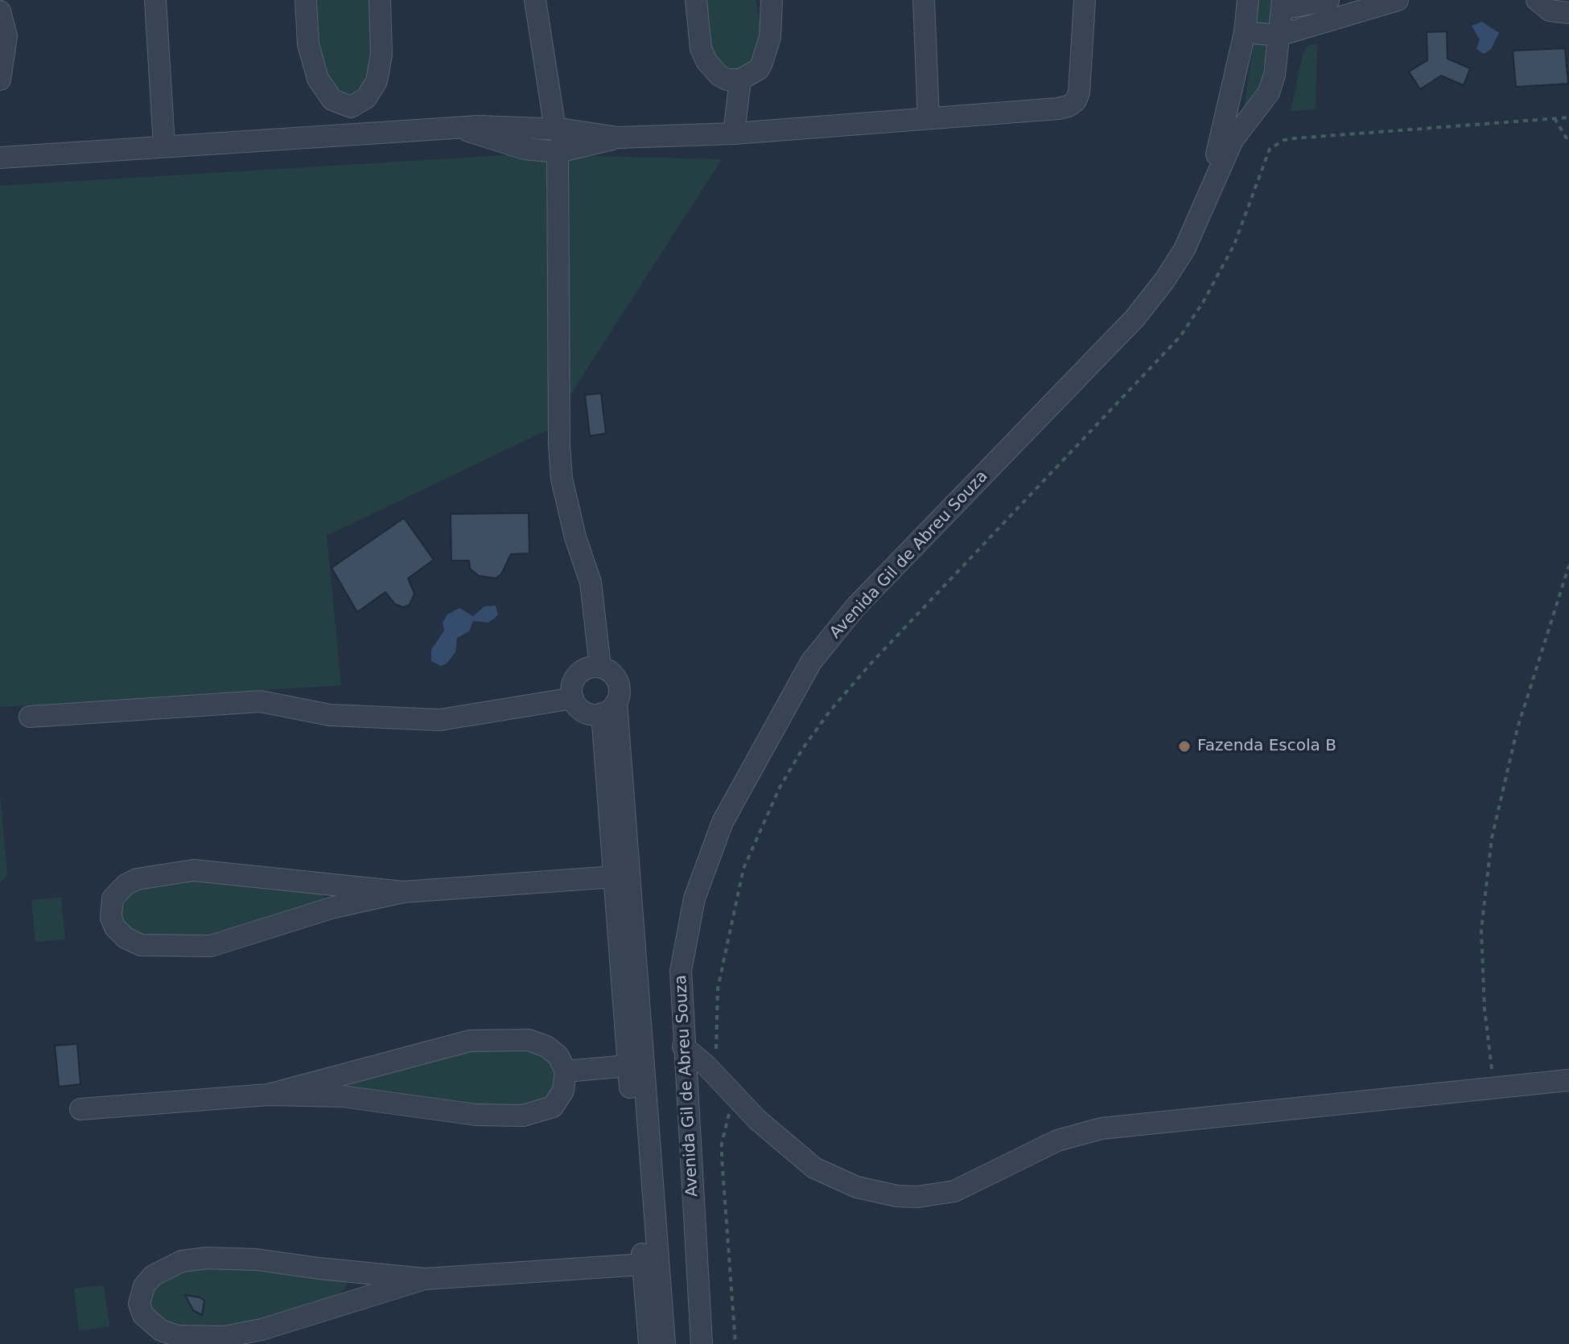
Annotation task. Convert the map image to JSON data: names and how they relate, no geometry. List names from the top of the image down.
{
  "streets": {
    "street": ["Avenida Gil de Abreu Souza"]
  },
  "places": ["Fazenda Escola B"]
}
